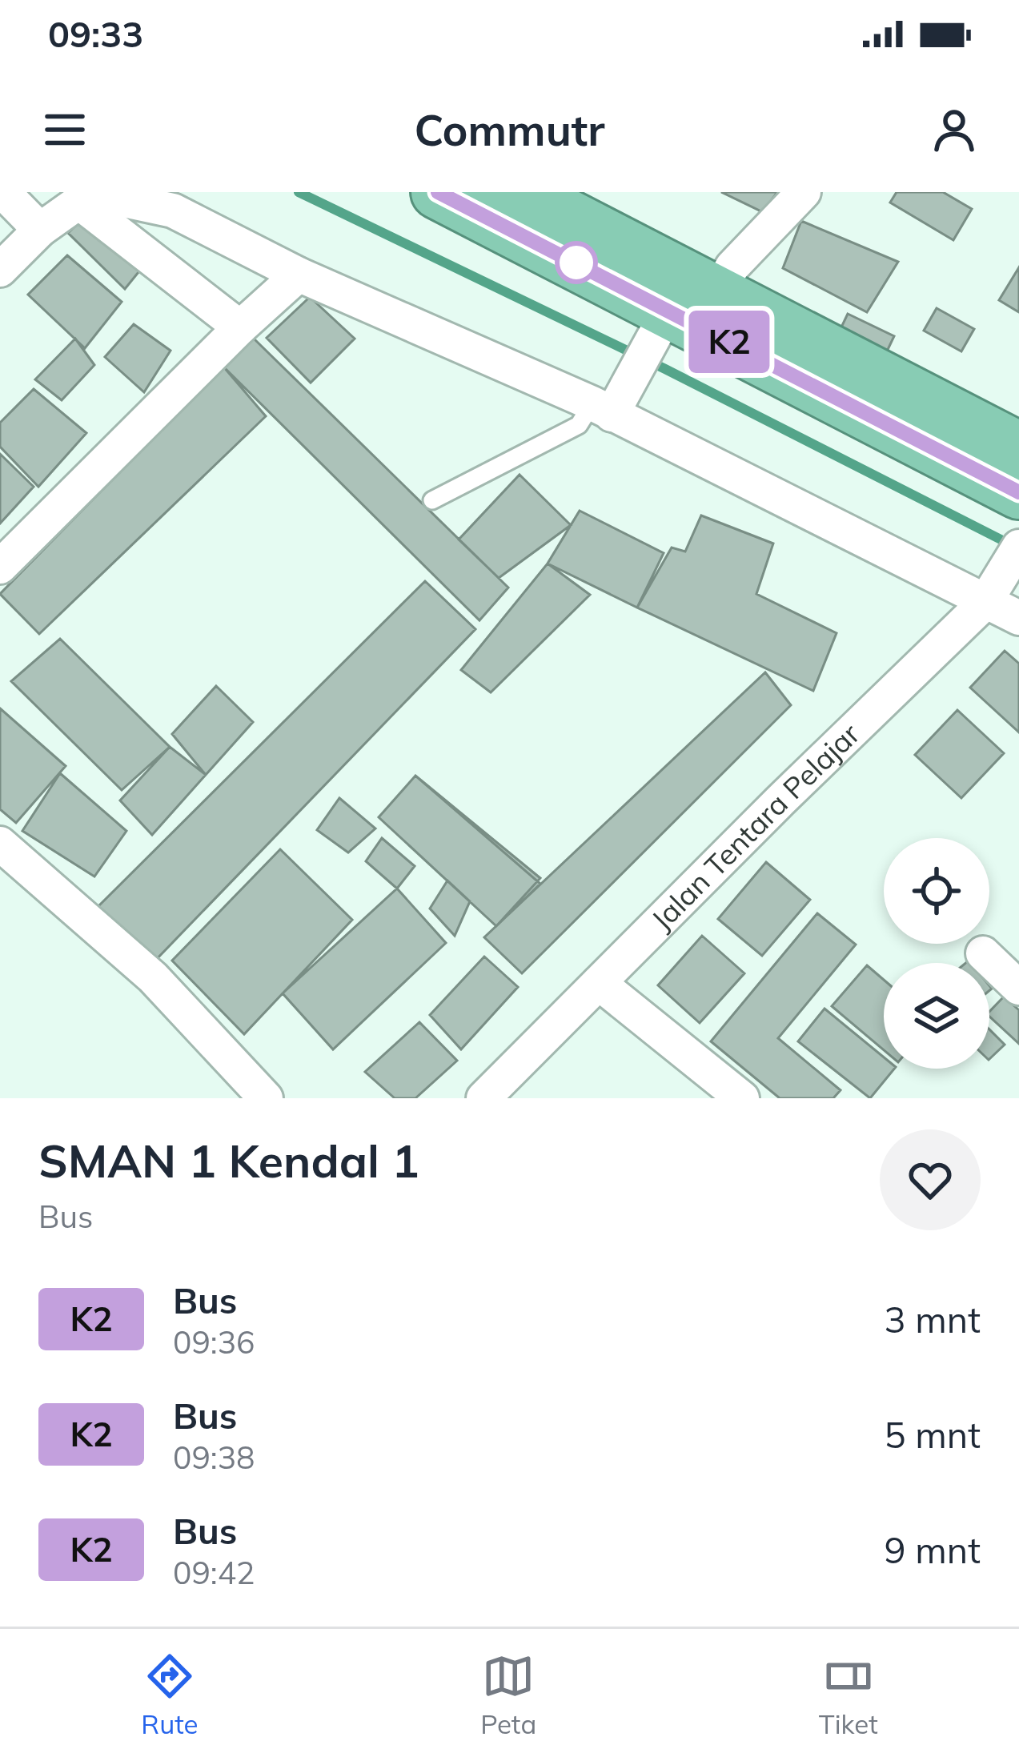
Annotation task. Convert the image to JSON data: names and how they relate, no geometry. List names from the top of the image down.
{
  "streets": {
    "street": ["Jalan Tentara Pelajar"]
  },
  "lines": ["bus line K2"],
  "page": {
    "status": "09:33",
    "header": "Commutr",
    "on_map": "K2",
    "heading": ["SMAN 1 Kendal 1", "Bus"],
    "list": [
      {
        "mark": "K2",
        "name": "Bus",
        "note": "09:36",
        "value": "3 mnt"
      },
      {
        "mark": "K2",
        "name": "Bus",
        "note": "09:38",
        "value": "5 mnt"
      },
      {
        "mark": "K2",
        "name": "Bus",
        "note": "09:42",
        "value": "9 mnt"
      }
    ],
    "tabs": ["Rute", "Peta", "Tiket"]
  }
}
